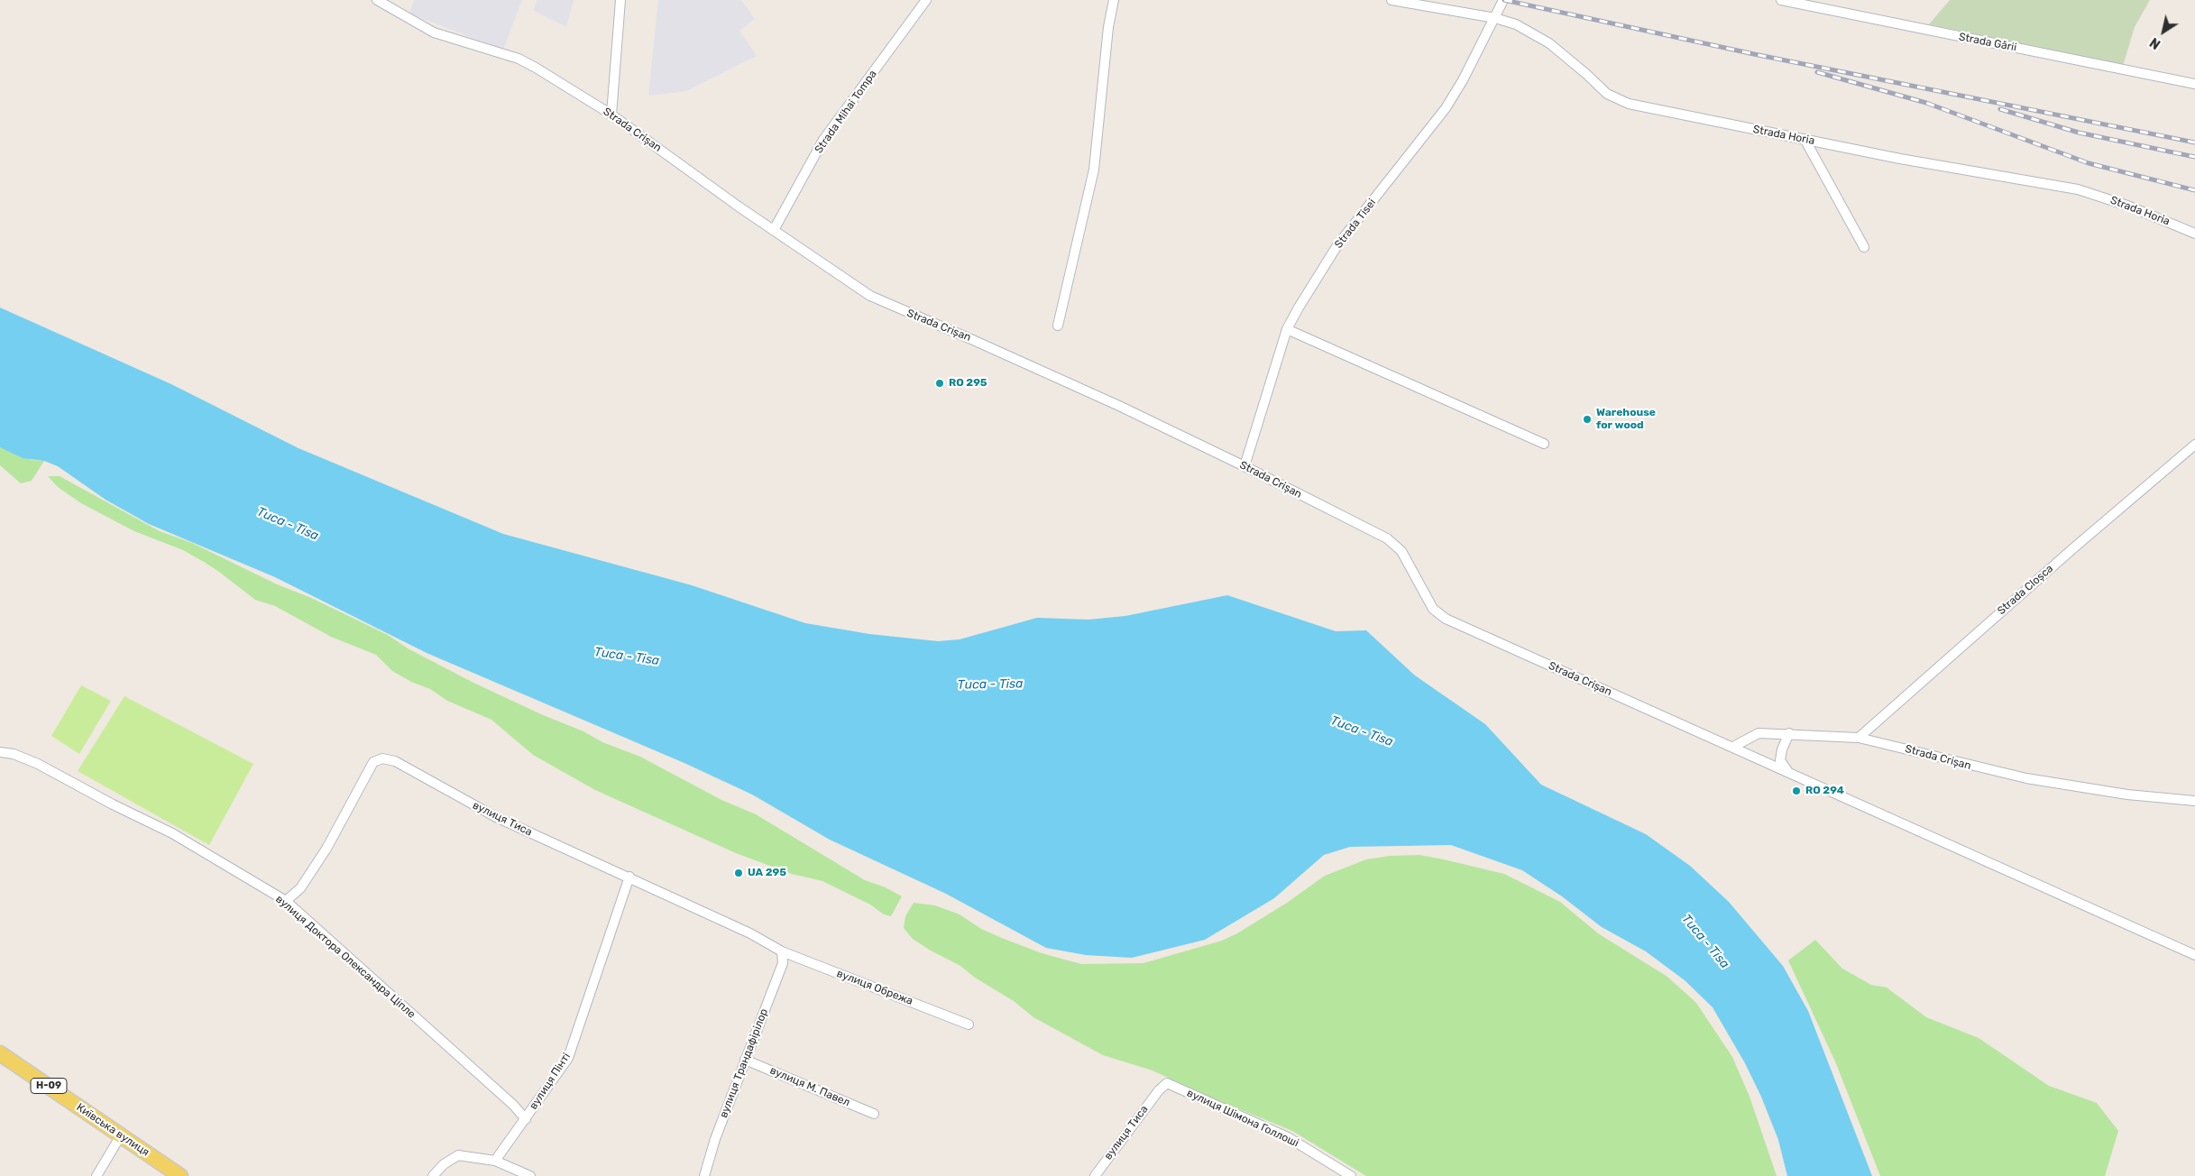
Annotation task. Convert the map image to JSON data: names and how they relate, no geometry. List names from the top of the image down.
{
  "streets": {
    "main road": ["Н-09", "Київська вулиця"],
    "street": [
      "Strada Gării",
      "Strada Mihai Tompa",
      "Strada Crișan",
      "Strada Horia",
      "Strada Tisei",
      "Strada Cloșca",
      "вулиця Тиса",
      "вулиця Доктора Олександра Ціпле",
      "вулиця Обрежа",
      "вулиця Трандафірілор",
      "вулиця Пінті",
      "вулиця М. Павел",
      "вулиця Шімона Голлоші"
    ]
  },
  "crossings": [
    ["Strada Mihai Tompa", "Strada Crișan"],
    ["Strada Crișan", "Strada Tisei"],
    ["Strada Crișan", "Strada Cloșca"],
    ["Strada Horia", "Strada Tisei"],
    ["вулиця Тиса", "вулиця Доктора Олександра Ціпле"],
    ["вулиця Тиса", "вулиця Обрежа"],
    ["вулиця Тиса", "вулиця Трандафірілор"],
    ["вулиця Тиса", "вулиця Пінті"],
    ["вулиця Тиса", "вулиця Шімона Голлоші"],
    ["вулиця Доктора Олександра Ціпле", "вулиця Пінті"],
    ["вулиця Обрежа", "вулиця Трандафірілор"],
    ["вулиця Трандафірілор", "вулиця М. Павел"]
  ],
  "water": ["Тиса - Tisa"],
  "places": [
    "RO 295",
    "Warehouse for wood",
    "RO 294",
    "UA 295"
  ],
  "north": "bottom left"
}
